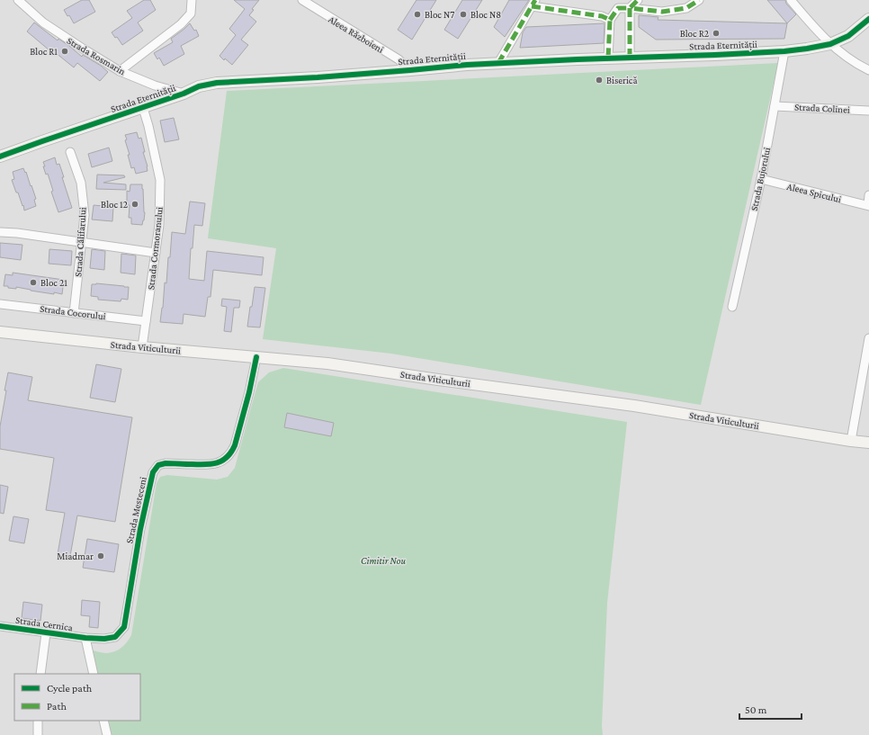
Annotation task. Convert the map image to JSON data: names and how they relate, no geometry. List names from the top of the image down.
{
  "streets": {
    "street": [
      "Aleea Războieni",
      "Strada Eternității",
      "Strada Rosmarin",
      "Strada Colinei",
      "Strada Bujorului",
      "Aleea Spicului",
      "Strada Călifarului",
      "Strada Cormoranului",
      "Strada Cocorului",
      "Strada Viticulturii",
      "Strada Mesteceni",
      "Strada Cernica"
    ]
  },
  "crossings": [
    ["Aleea Războieni", "Strada Eternității"],
    ["Strada Eternității", "Strada Rosmarin"],
    ["Strada Eternității", "Strada Bujorului"],
    ["Strada Eternității", "Strada Cormoranului"],
    ["Strada Colinei", "Strada Bujorului"],
    ["Strada Bujorului", "Aleea Spicului"],
    ["Strada Călifarului", "Strada Cocorului"],
    ["Strada Cormoranului", "Strada Cocorului"],
    ["Strada Cormoranului", "Strada Viticulturii"],
    ["Strada Viticulturii", "Strada Mesteceni"],
    ["Strada Mesteceni", "Strada Cernica"]
  ],
  "parks": ["Cimitir Nou"],
  "places": [
    "Bloc N7",
    "Bloc N8",
    "Bloc R2",
    "Bloc R1",
    "Biserică",
    "Bloc 12",
    "Bloc 21",
    "Miadmar"
  ],
  "legend": ["Cycle path", "Path"],
  "scale_bar": "50 m"
}
